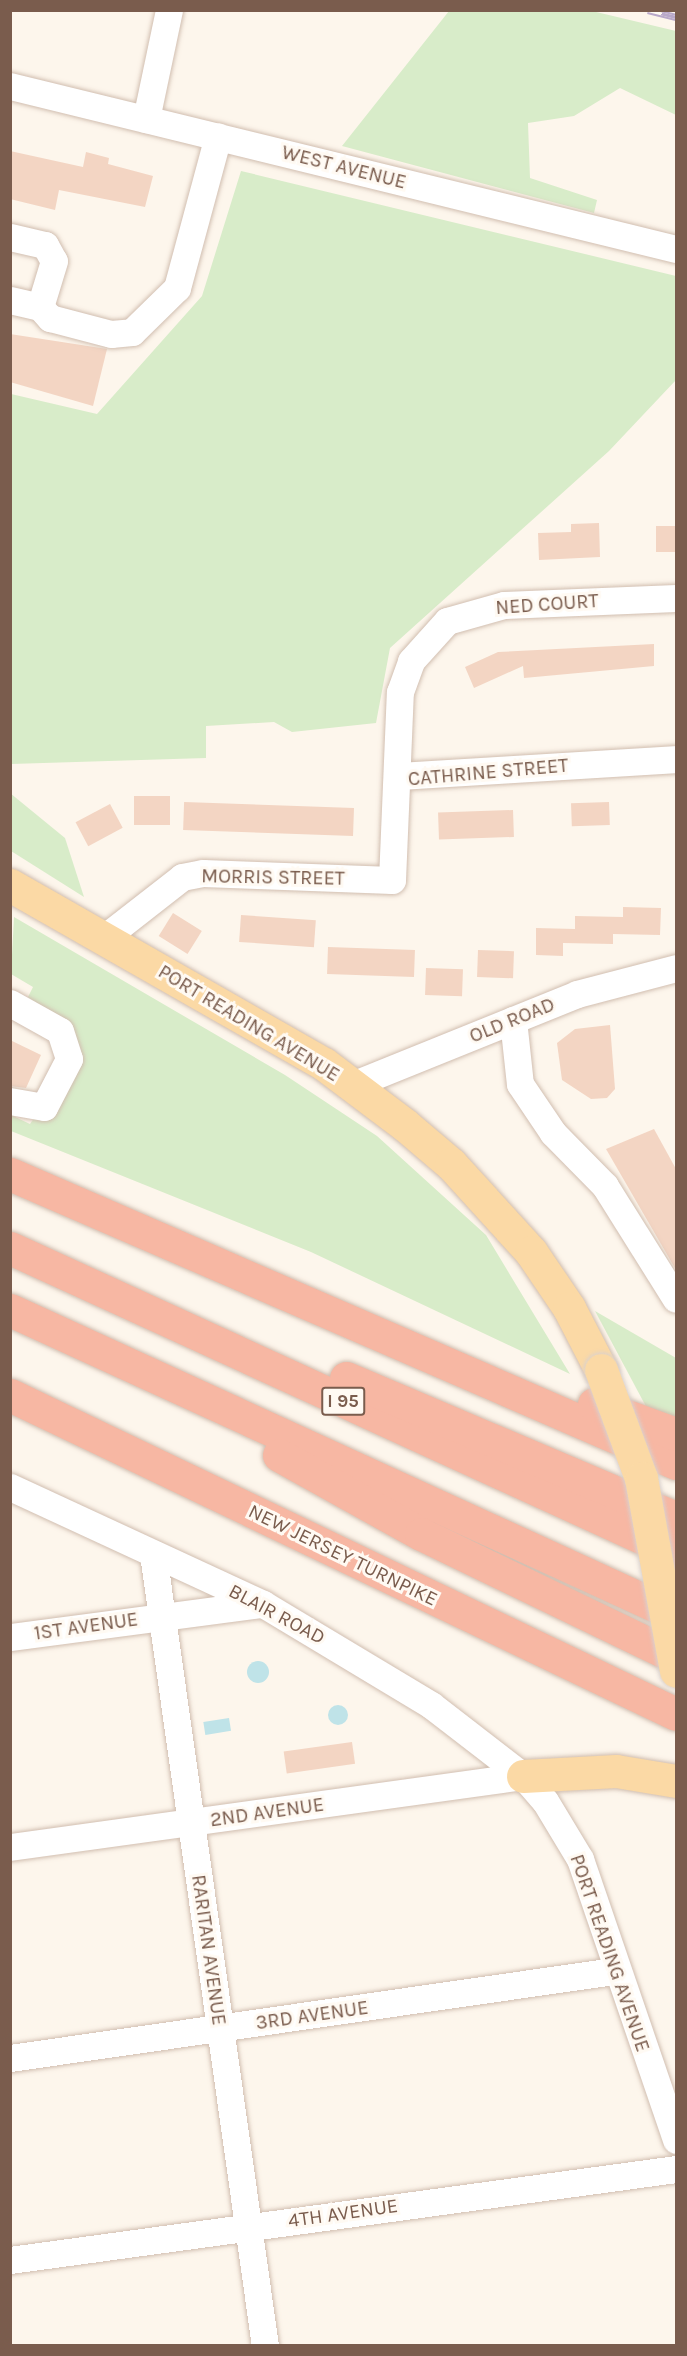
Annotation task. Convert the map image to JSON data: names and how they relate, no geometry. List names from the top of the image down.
{
  "streets": {
    "highway": ["I 95", "NEW JERSEY TURNPIKE"],
    "main road": ["PORT READING AVENUE"],
    "street": [
      "WEST AVENUE",
      "NED COURT",
      "CATHRINE STREET",
      "MORRIS STREET",
      "OLD ROAD",
      "BLAIR ROAD",
      "1ST AVENUE",
      "2ND AVENUE",
      "RARITAN AVENUE",
      "3RD AVENUE",
      "4TH AVENUE"
    ]
  },
  "crossings": [
    ["NED COURT", "CATHRINE STREET"],
    ["CATHRINE STREET", "MORRIS STREET"],
    ["MORRIS STREET", "PORT READING AVENUE"],
    ["OLD ROAD", "PORT READING AVENUE"],
    ["PORT READING AVENUE", "BLAIR ROAD"],
    ["PORT READING AVENUE", "2ND AVENUE"],
    ["PORT READING AVENUE", "3RD AVENUE"],
    ["BLAIR ROAD", "1ST AVENUE"],
    ["BLAIR ROAD", "2ND AVENUE"],
    ["BLAIR ROAD", "RARITAN AVENUE"],
    ["1ST AVENUE", "RARITAN AVENUE"],
    ["2ND AVENUE", "RARITAN AVENUE"],
    ["RARITAN AVENUE", "3RD AVENUE"],
    ["RARITAN AVENUE", "4TH AVENUE"]
  ]
}
